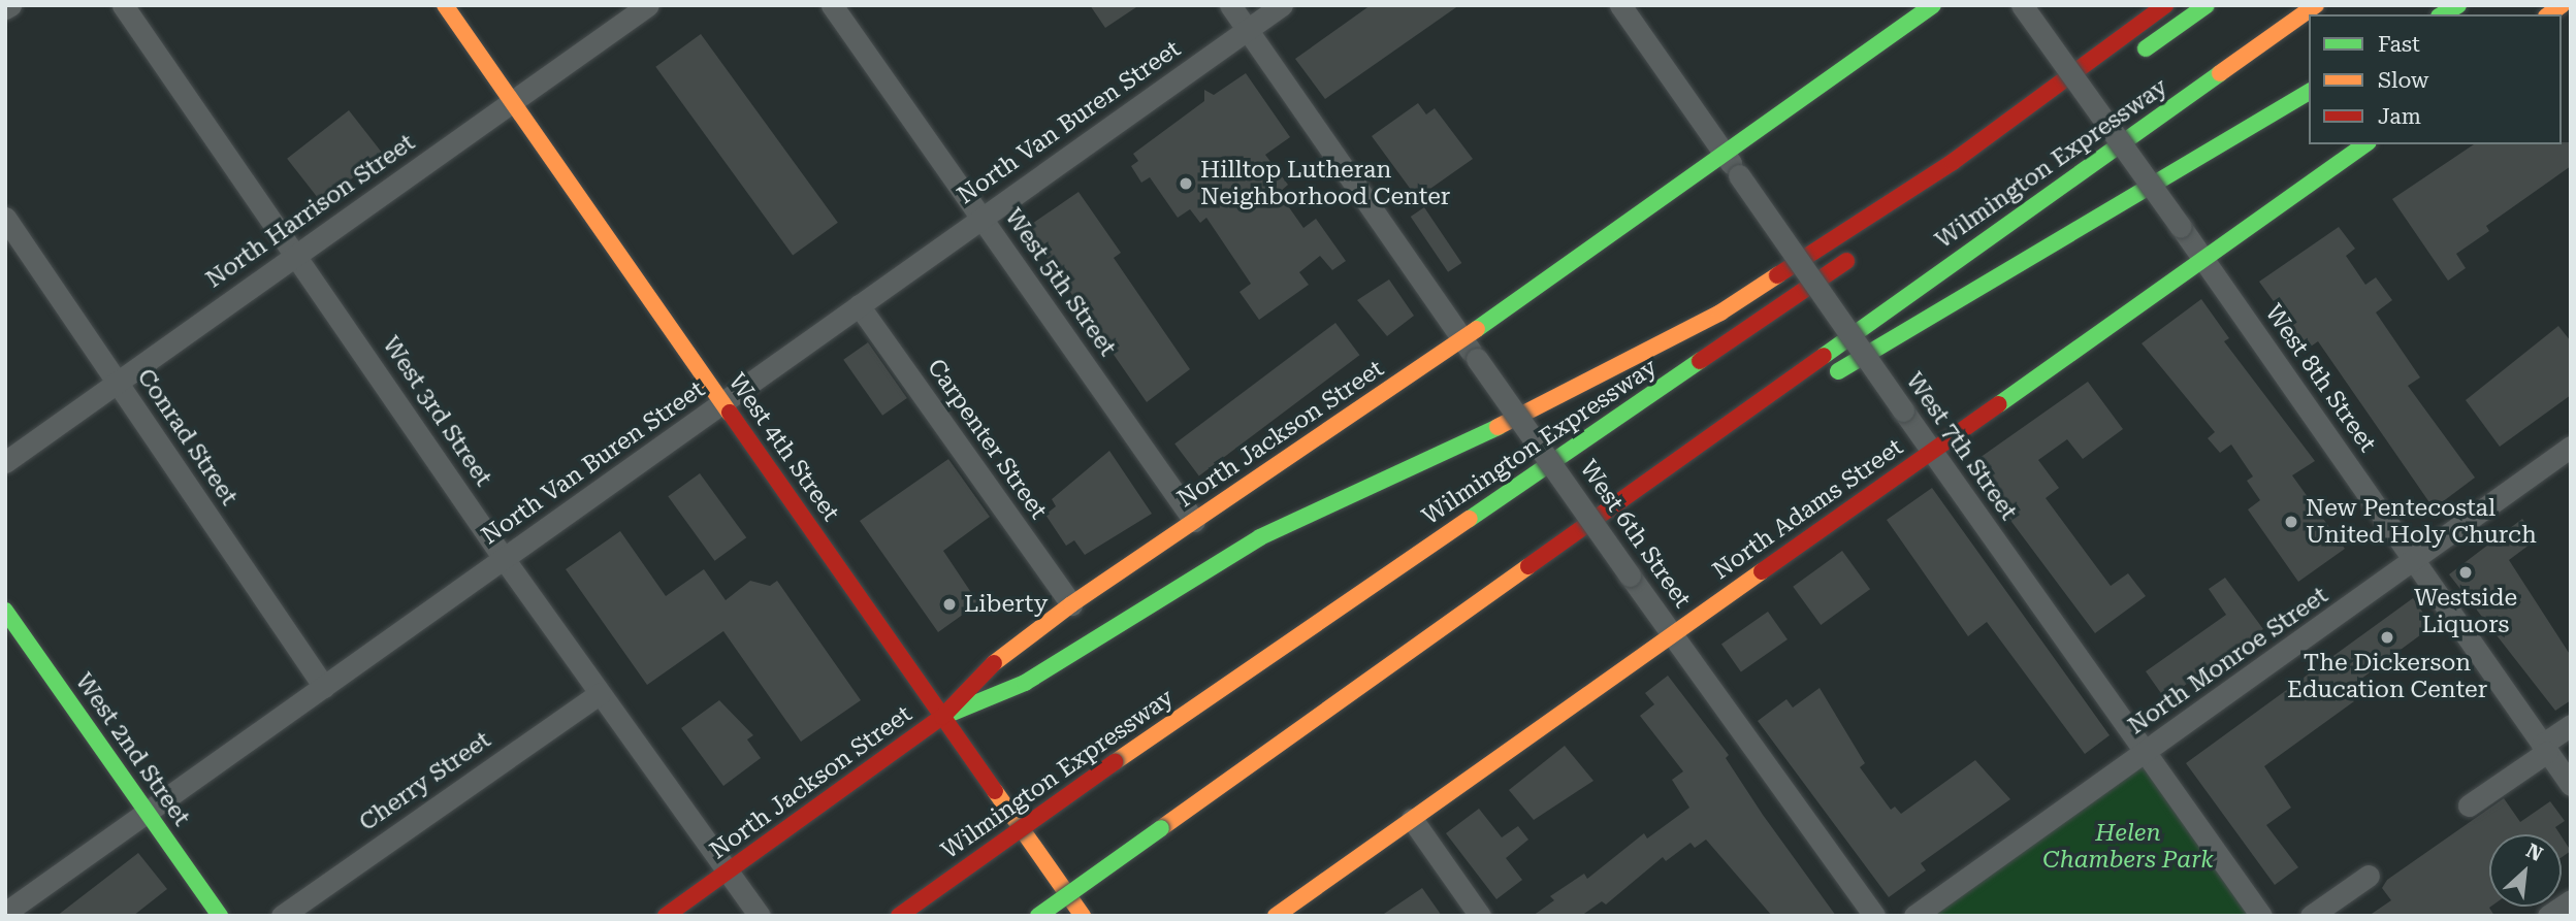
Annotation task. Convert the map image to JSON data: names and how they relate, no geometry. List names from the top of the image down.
{
  "streets": {
    "main road": [
      "Wilmington Expressway",
      "North Jackson Street",
      "West 4th Street",
      "North Adams Street",
      "West 2nd Street"
    ],
    "street": [
      "North Van Buren Street",
      "North Harrison Street",
      "West 5th Street",
      "West 8th Street",
      "West 3rd Street",
      "Conrad Street",
      "Carpenter Street",
      "West 7th Street",
      "West 6th Street",
      "North Monroe Street",
      "Cherry Street"
    ]
  },
  "crossings": [
    ["North Van Buren Street", "West 5th Street"],
    ["North Van Buren Street", "West 3rd Street"],
    ["North Van Buren Street", "Conrad Street"],
    ["North Van Buren Street", "Carpenter Street"],
    ["North Van Buren Street", "West 4th Street"],
    ["North Van Buren Street", "West 6th Street"],
    ["North Van Buren Street", "West 2nd Street"],
    ["North Harrison Street", "West 3rd Street"],
    ["North Harrison Street", "Conrad Street"],
    ["North Harrison Street", "West 4th Street"],
    ["West 5th Street", "North Jackson Street"],
    ["West 8th Street", "North Adams Street"],
    ["West 8th Street", "North Monroe Street"],
    ["West 3rd Street", "North Jackson Street"],
    ["West 3rd Street", "Cherry Street"],
    ["North Jackson Street", "Carpenter Street"],
    ["North Jackson Street", "West 7th Street"],
    ["North Jackson Street", "West 4th Street"],
    ["North Jackson Street", "West 6th Street"],
    ["West 7th Street", "North Adams Street"],
    ["West 7th Street", "North Monroe Street"],
    ["North Adams Street", "West 6th Street"]
  ],
  "parks": ["Helen Chambers Park"],
  "places": [
    "Hilltop Lutheran Neighborhood Center",
    "New Pentecostal United Holy Church",
    "Westside Liquors",
    "Liberty",
    "The Dickerson Education Center"
  ],
  "legend": ["Fast", "Slow", "Jam"],
  "north": "top right"
}
